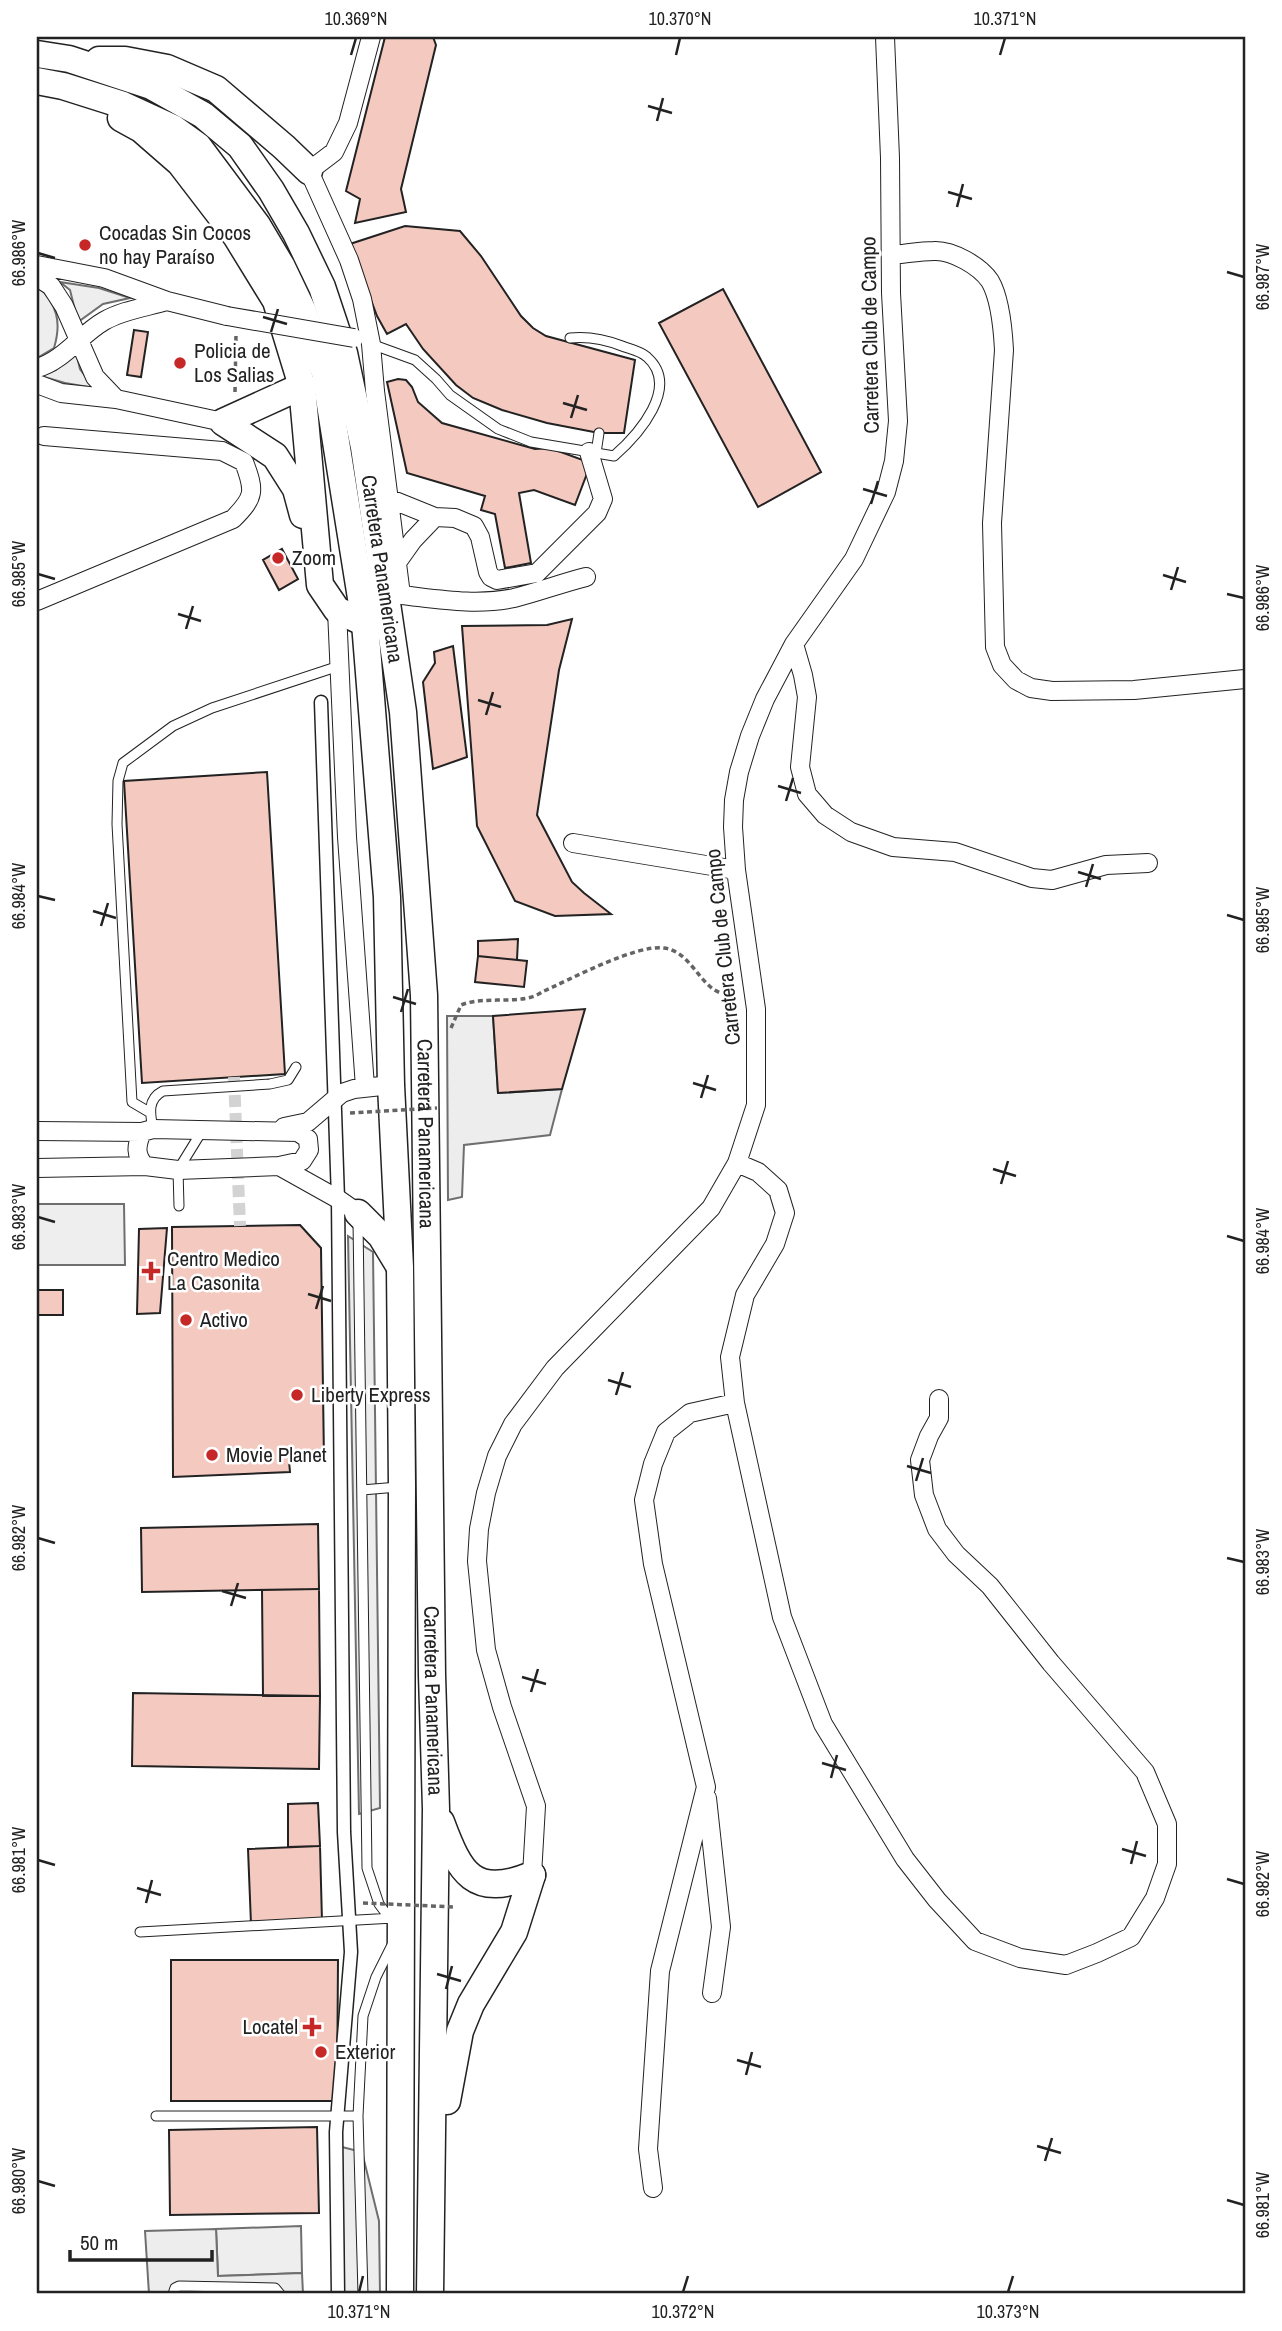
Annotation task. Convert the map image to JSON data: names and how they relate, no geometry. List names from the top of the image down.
{
  "streets": {
    "main road": ["Carretera Panamericana"],
    "street": ["Carretera Club de Campo"]
  },
  "places": {
    "other": [
      "Cocadas Sin Cocos no hay Paraíso",
      "Policia de Los Salias",
      "Zoom",
      "Activo",
      "Liberty Express",
      "Movie Planet",
      "Exterior"
    ],
    "health": ["Centro Medico La Casonita", "Locatel"]
  },
  "scale_bar": "50 m",
  "coordinates": [
    "10.369°N",
    "10.370°N",
    "10.371°N",
    "66.986°W",
    "66.987°W",
    "66.985°W",
    "66.984°W",
    "66.983°W",
    "66.982°W",
    "66.981°W",
    "66.980°W",
    "10.372°N",
    "10.373°N"
  ]
}
